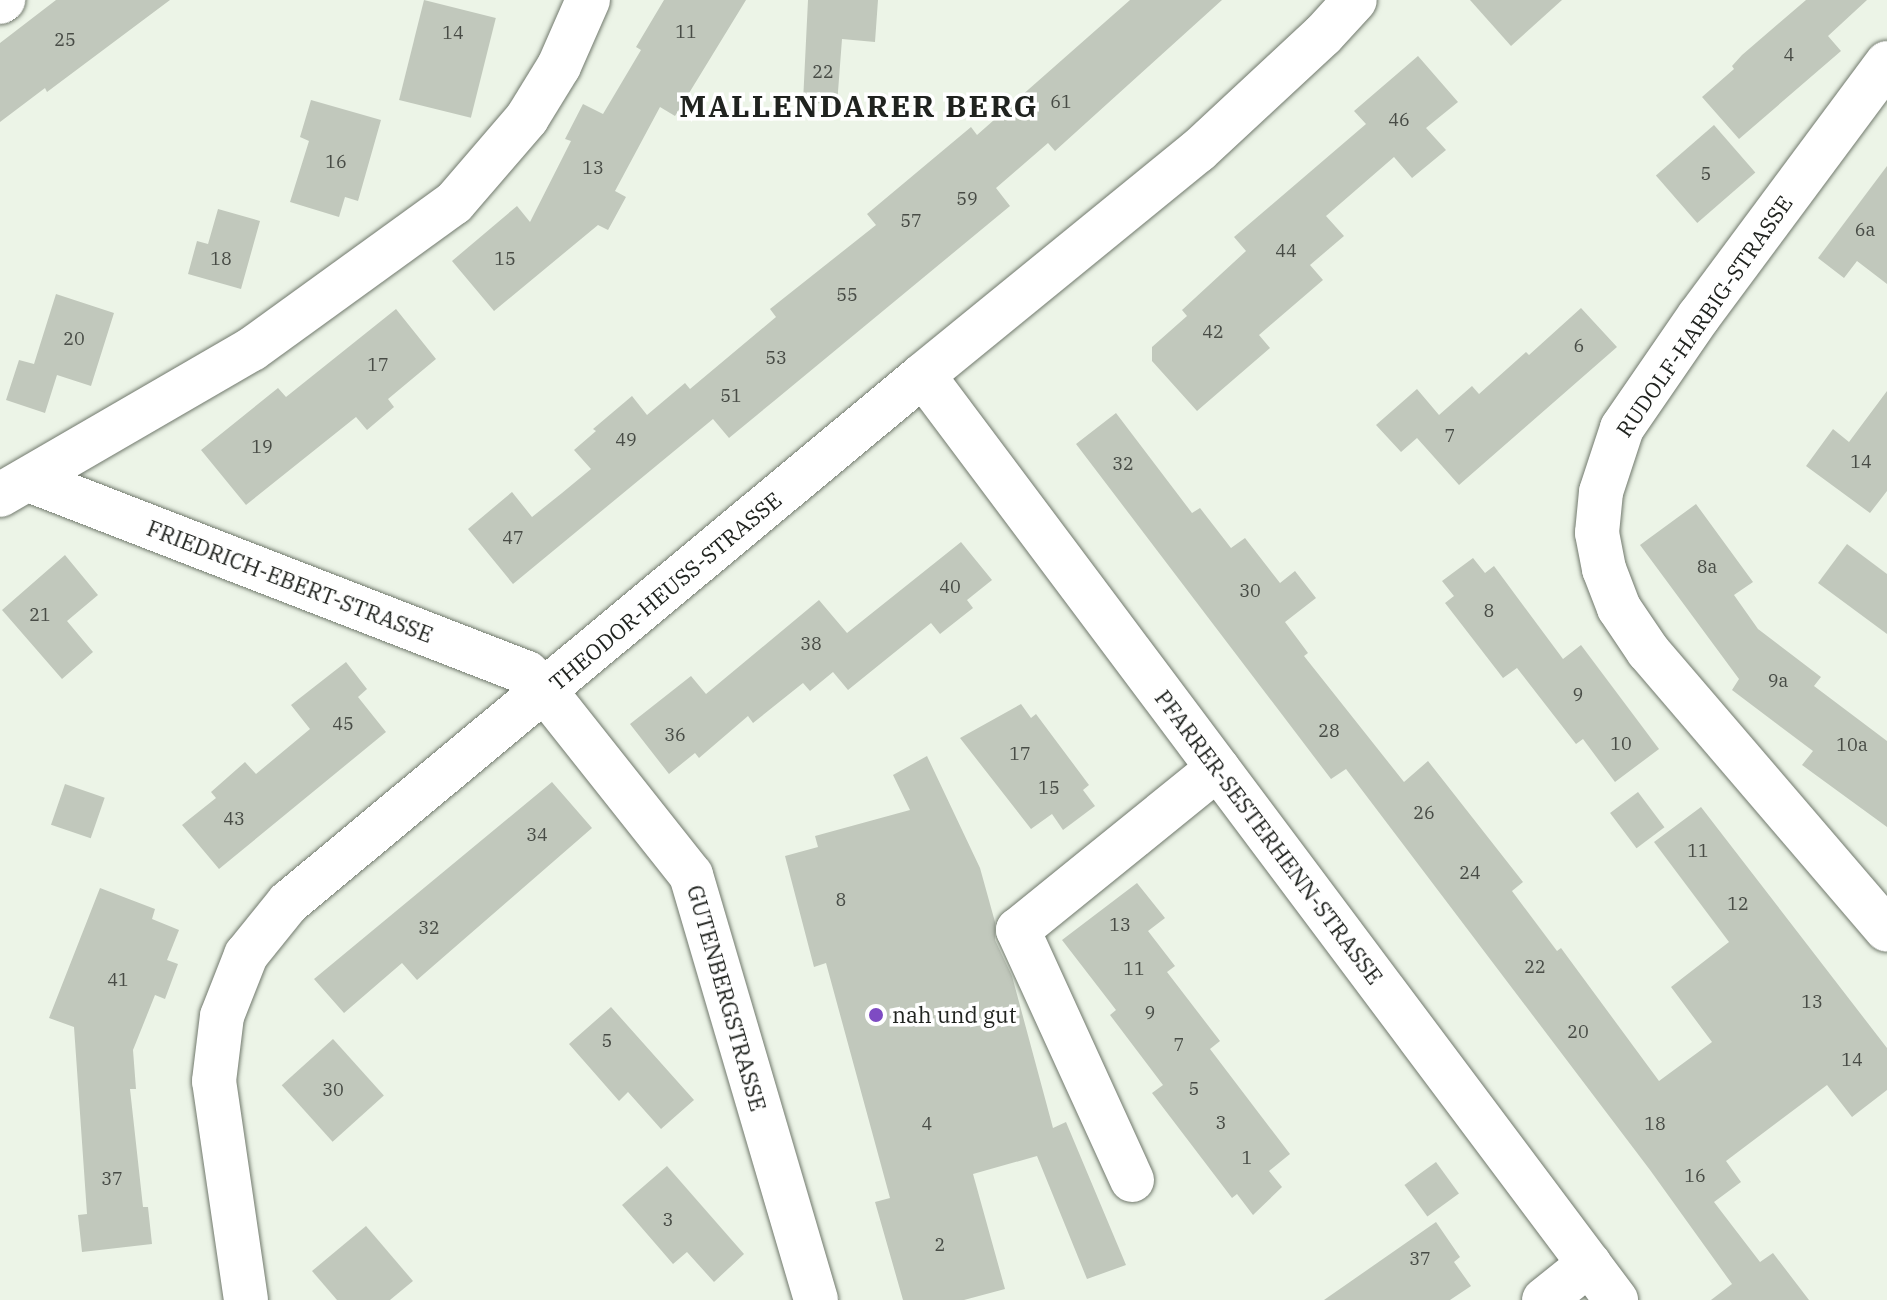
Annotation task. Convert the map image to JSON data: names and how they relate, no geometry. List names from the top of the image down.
{
  "streets": {
    "street": [
      "RUDOLF-HARBIG-STRASSE",
      "FRIEDRICH-EBERT-STRASSE",
      "THEODOR-HEUSS-STRASSE",
      "PFARRER-SESTERHENN-STRASSE",
      "GUTENBERGSTRASSE"
    ]
  },
  "crossings": [
    ["FRIEDRICH-EBERT-STRASSE", "THEODOR-HEUSS-STRASSE"],
    ["FRIEDRICH-EBERT-STRASSE", "GUTENBERGSTRASSE"],
    ["THEODOR-HEUSS-STRASSE", "PFARRER-SESTERHENN-STRASSE"],
    ["THEODOR-HEUSS-STRASSE", "GUTENBERGSTRASSE"]
  ],
  "districts": ["MALLENDARER BERG"],
  "places": ["nah und gut"],
  "house_numbers": [
    "11",
    "14",
    "25",
    "4",
    "22",
    "61",
    "46",
    "16",
    "13",
    "5",
    "59",
    "57",
    "6a",
    "44",
    "18",
    "15",
    "55",
    "42",
    "20",
    "6",
    "53",
    "17",
    "51",
    "7",
    "49",
    "19",
    "14",
    "32",
    "47",
    "8a",
    "40",
    "30",
    "8",
    "21",
    "38",
    "9a",
    "9",
    "45",
    "28",
    "36",
    "10",
    "10a",
    "17",
    "15",
    "26",
    "43",
    "34",
    "11",
    "24",
    "8",
    "12",
    "13",
    "32",
    "22",
    "11",
    "41",
    "13",
    "9",
    "20",
    "5",
    "7",
    "14",
    "5",
    "30",
    "3",
    "4",
    "18",
    "1",
    "16",
    "37",
    "3",
    "2",
    "37"
  ]
}
